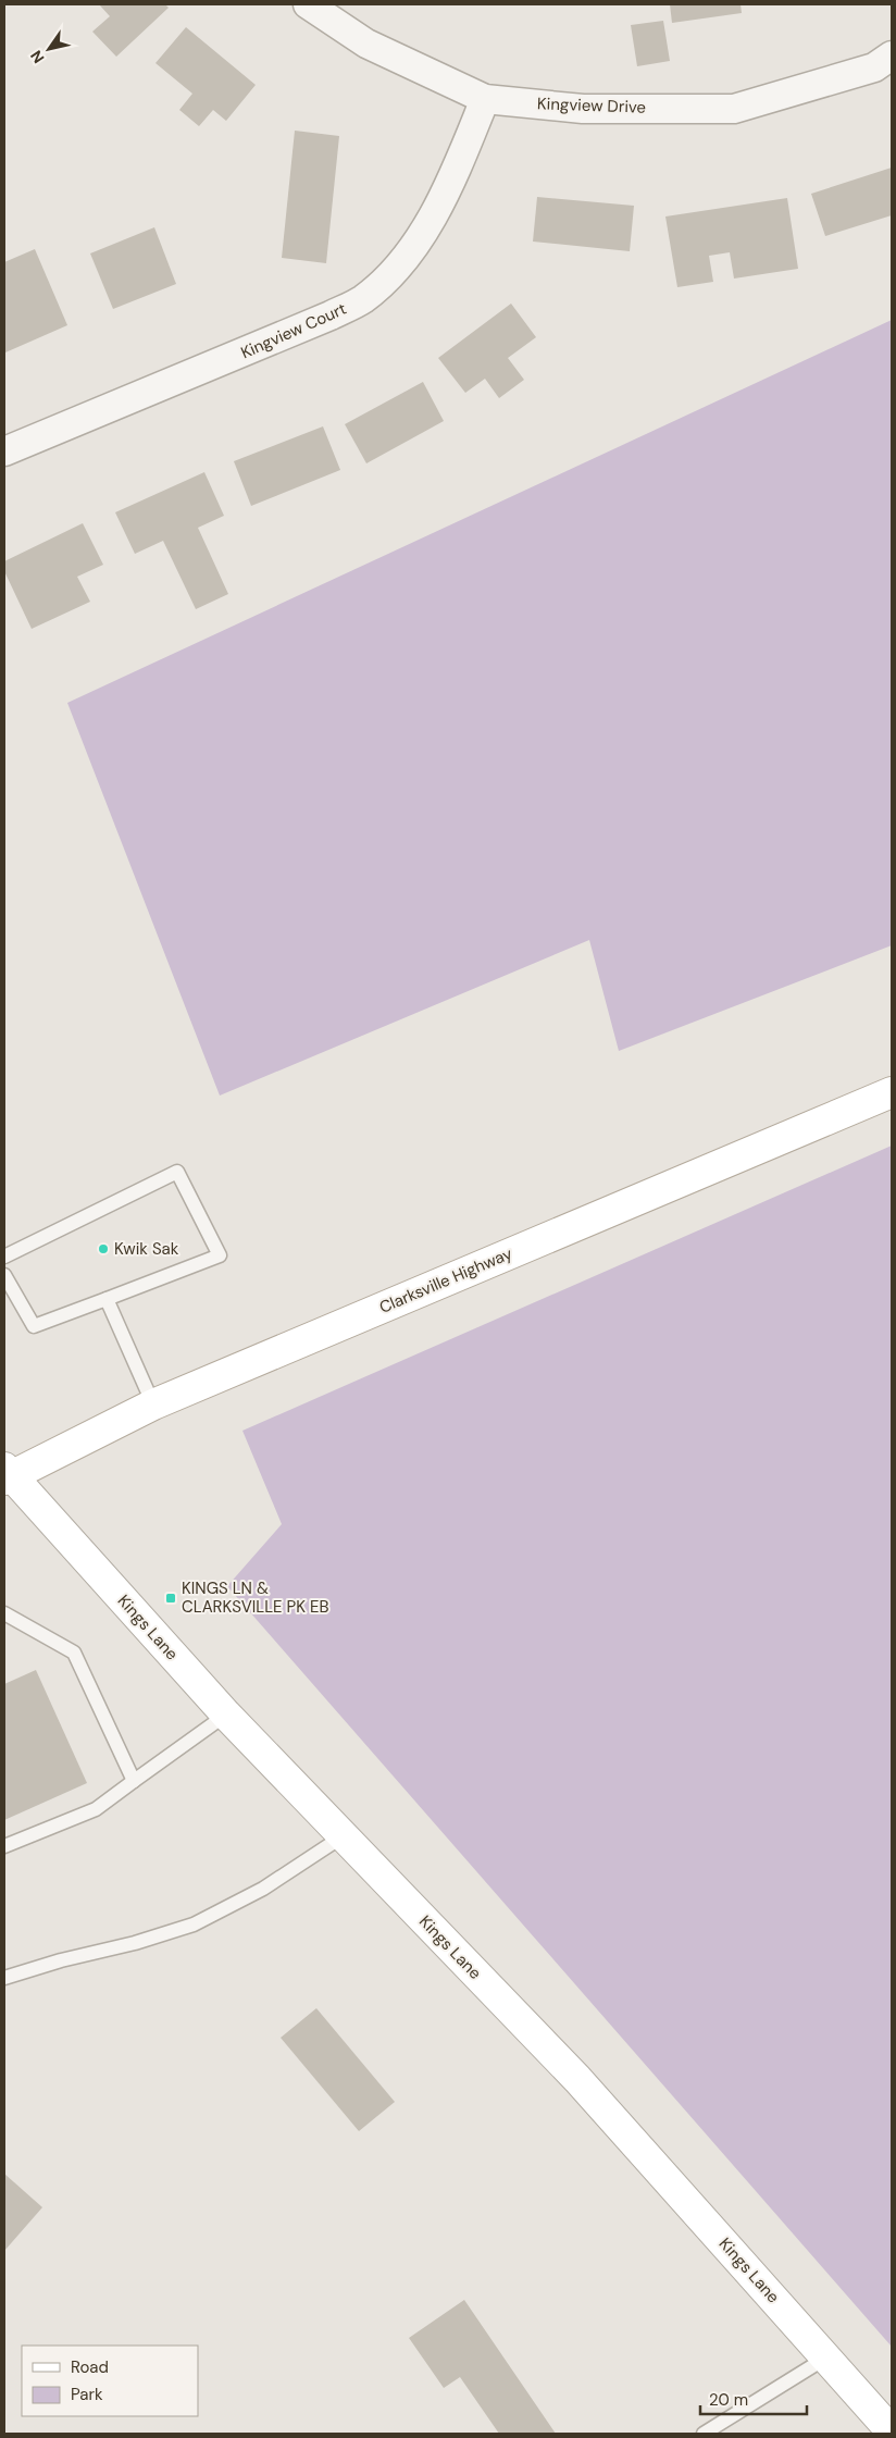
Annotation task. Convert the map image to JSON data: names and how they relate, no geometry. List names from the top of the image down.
{
  "streets": {
    "street": [
      "Kingview Drive",
      "Kingview Court",
      "Clarksville Highway",
      "Kings Lane"
    ]
  },
  "crossings": [
    ["Kingview Drive", "Kingview Court"],
    ["Clarksville Highway", "Kings Lane"]
  ],
  "places": {
    "other": ["Kwik Sak"],
    "transit": ["KINGS LN & CLARKSVILLE PK EB"]
  },
  "legend": ["Road", "Park"],
  "scale_bar": "20 m",
  "north": "bottom left"
}
